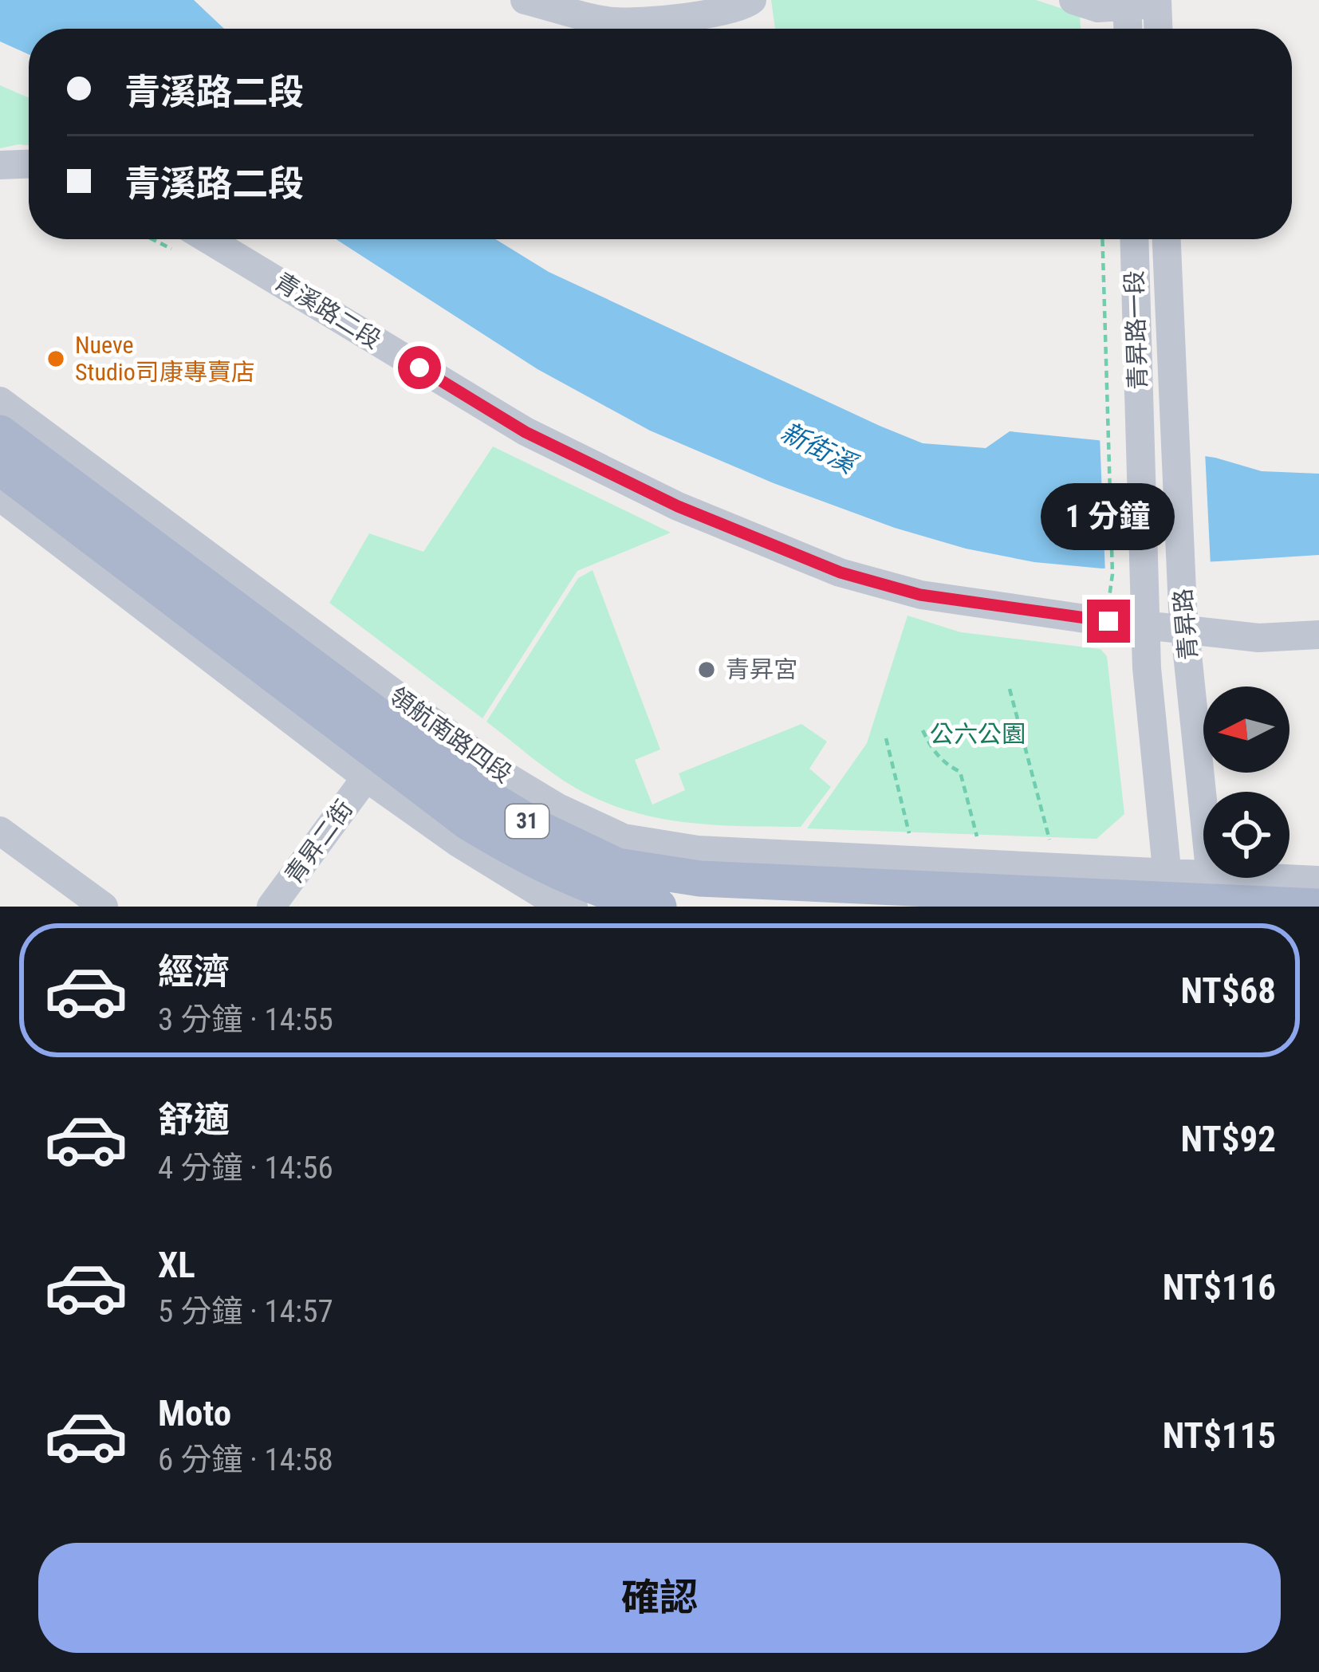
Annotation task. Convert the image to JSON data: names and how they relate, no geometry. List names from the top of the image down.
{
  "streets": {
    "main road": ["領航南路四段", "31"],
    "street": [
      "青溪路二段",
      "青昇路一段",
      "青昇路",
      "青昇二街"
    ]
  },
  "crossings": [
    ["青溪路二段", "青昇路"],
    ["青昇路一段", "青昇路"],
    ["青昇路", "領航南路四段"],
    ["青昇路", "31"],
    ["領航南路四段", "31"],
    ["31", "青昇二街"]
  ],
  "water": ["新街溪"],
  "parks": ["公六公園"],
  "places": ["Nueve Studio司康專賣店", "青昇宮"],
  "north": "left",
  "page": {
    "banner": ["青溪路二段", "青溪路二段"],
    "bubble": "1 分鐘",
    "list": [
      {
        "name": "經濟",
        "note": "3 分鐘 · 14:55",
        "value": "NT$68"
      },
      {
        "name": "舒適",
        "note": "4 分鐘 · 14:56",
        "value": "NT$92"
      },
      {
        "name": "XL",
        "note": "5 分鐘 · 14:57",
        "value": "NT$116"
      },
      {
        "name": "Moto",
        "note": "6 分鐘 · 14:58",
        "value": "NT$115"
      }
    ],
    "buttons": "確認"
  }
}
